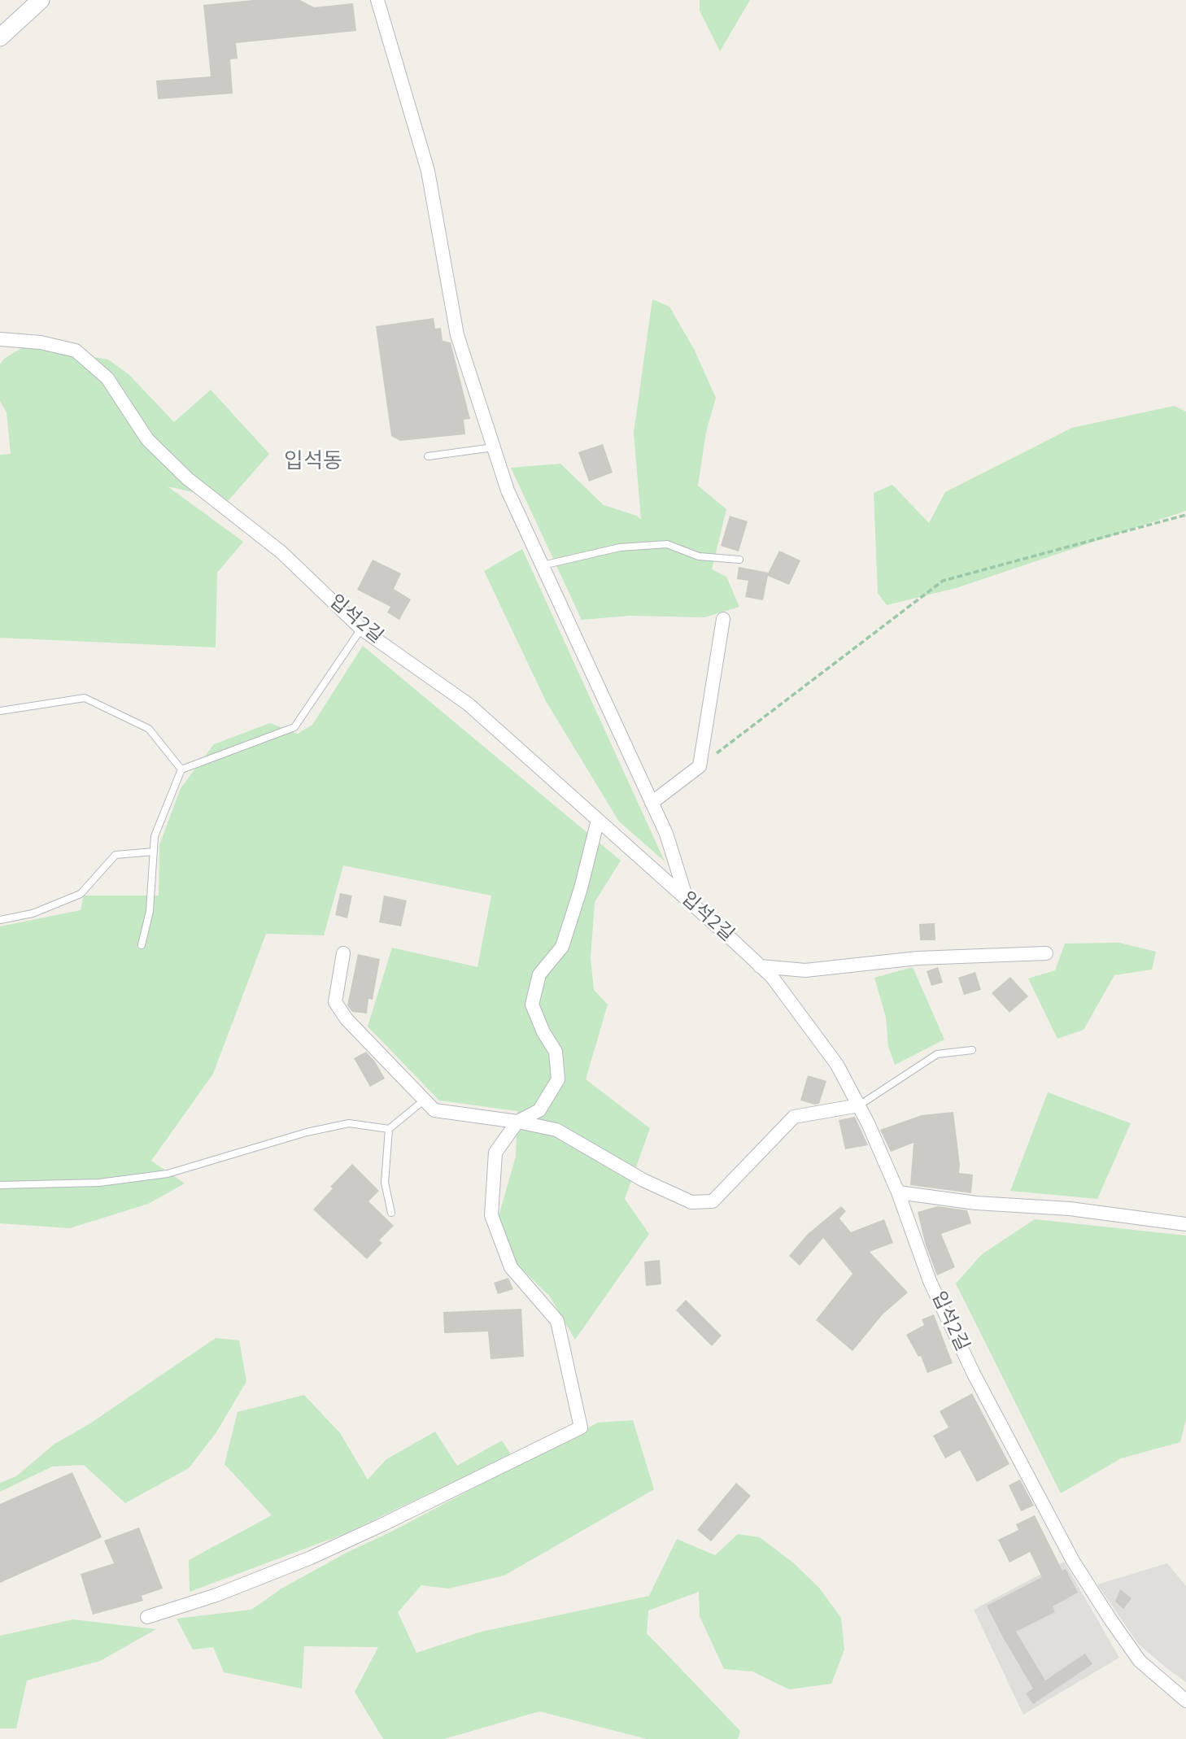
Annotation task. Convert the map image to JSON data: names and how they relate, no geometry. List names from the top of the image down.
{
  "streets": {
    "street": ["입석2길"]
  },
  "districts": ["입석동"]
}
